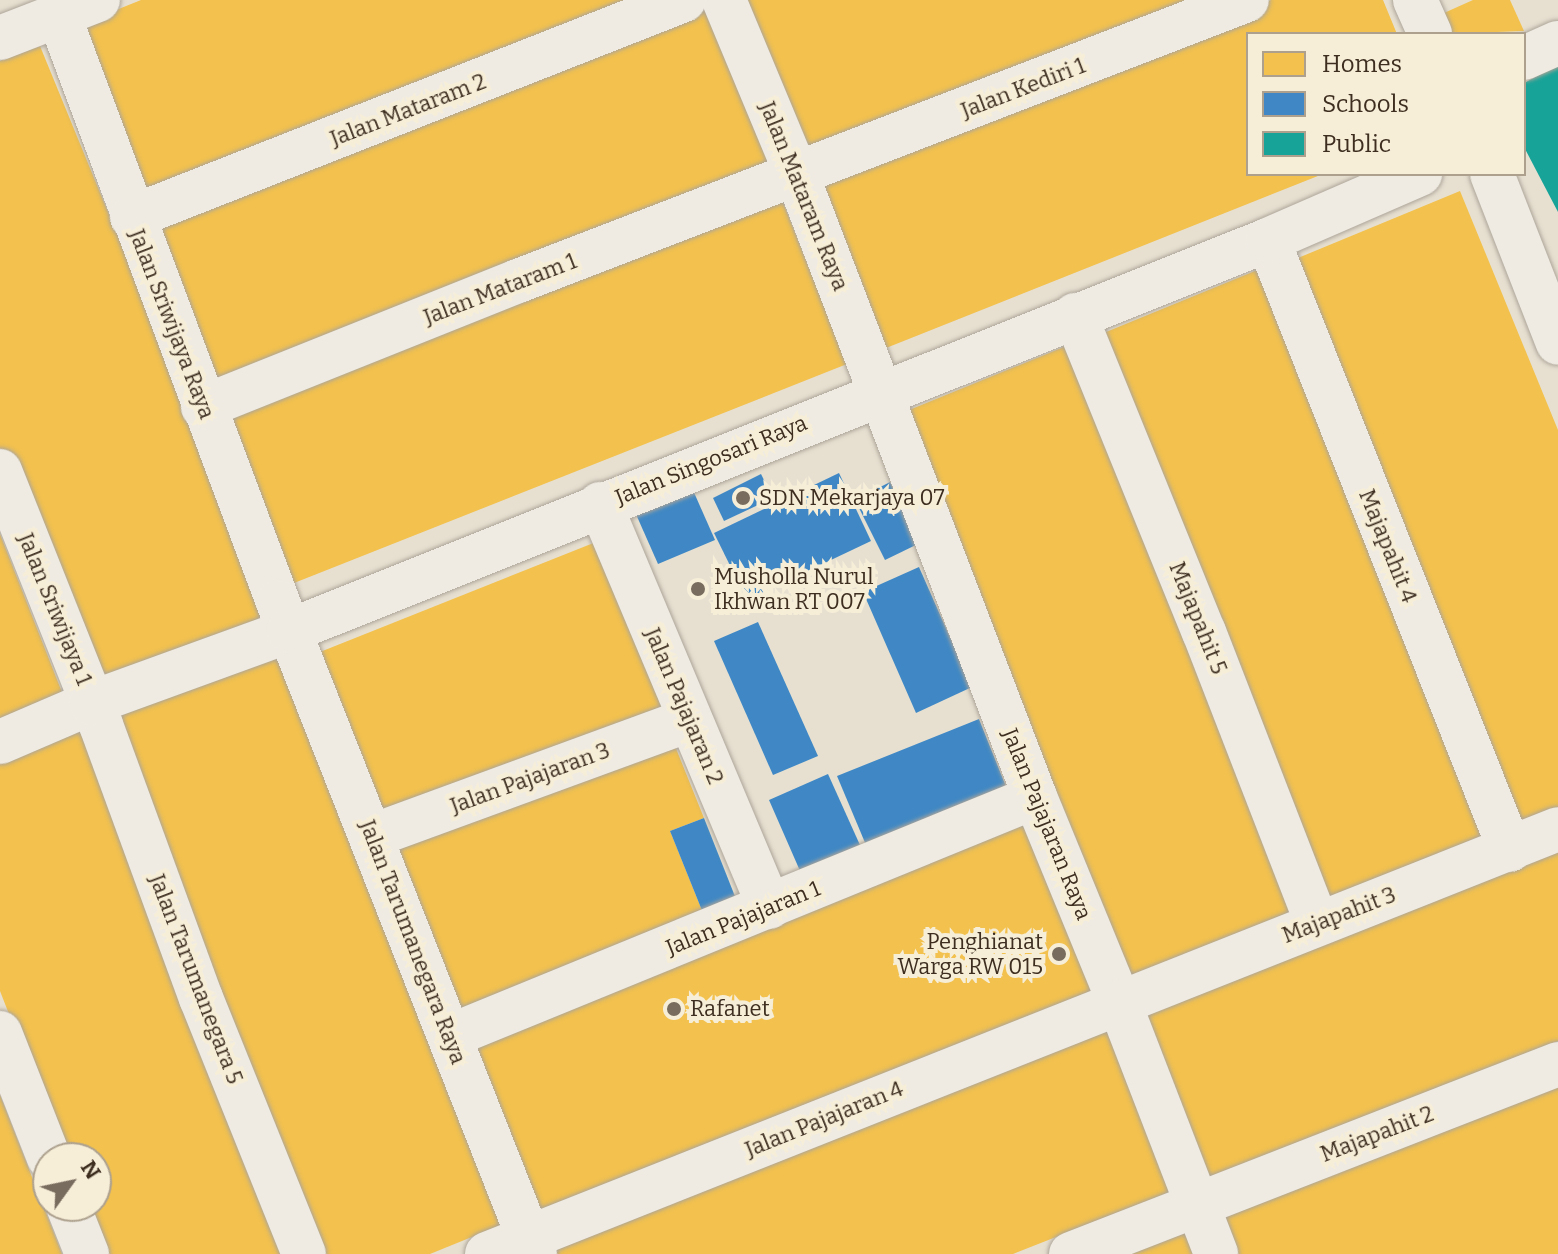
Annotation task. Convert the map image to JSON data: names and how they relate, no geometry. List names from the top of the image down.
{
  "streets": {
    "street": [
      "Jalan Kediri 1",
      "Jalan Mataram 2",
      "Jalan Mataram Raya",
      "Jalan Mataram 1",
      "Jalan Sriwijaya Raya",
      "Jalan Singosari Raya",
      "Majapahit 4",
      "Jalan Sriwijaya 1",
      "Majapahit 5",
      "Jalan Pajajaran 2",
      "Jalan Pajajaran 3",
      "Jalan Pajajaran Raya",
      "Majapahit 3",
      "Jalan Pajajaran 1",
      "Jalan Tarumanegara Raya",
      "Jalan Tarumanegara 5",
      "Jalan Pajajaran 4",
      "Majapahit 2"
    ]
  },
  "crossings": [
    ["Jalan Kediri 1", "Jalan Mataram Raya"],
    ["Jalan Kediri 1", "Jalan Mataram 1"],
    ["Jalan Mataram 2", "Jalan Sriwijaya Raya"],
    ["Jalan Mataram Raya", "Jalan Mataram 1"],
    ["Jalan Mataram Raya", "Jalan Singosari Raya"],
    ["Jalan Mataram Raya", "Jalan Pajajaran Raya"],
    ["Jalan Mataram 1", "Jalan Sriwijaya Raya"],
    ["Jalan Sriwijaya Raya", "Jalan Singosari Raya"],
    ["Jalan Sriwijaya Raya", "Jalan Tarumanegara Raya"],
    ["Jalan Singosari Raya", "Majapahit 4"],
    ["Jalan Singosari Raya", "Jalan Sriwijaya 1"],
    ["Jalan Singosari Raya", "Majapahit 5"],
    ["Jalan Singosari Raya", "Jalan Pajajaran 2"],
    ["Jalan Singosari Raya", "Jalan Pajajaran Raya"],
    ["Jalan Singosari Raya", "Jalan Tarumanegara Raya"],
    ["Jalan Singosari Raya", "Jalan Tarumanegara 5"],
    ["Majapahit 4", "Majapahit 3"],
    ["Jalan Sriwijaya 1", "Jalan Tarumanegara 5"],
    ["Majapahit 5", "Majapahit 3"],
    ["Jalan Pajajaran 2", "Jalan Pajajaran 3"],
    ["Jalan Pajajaran 2", "Jalan Pajajaran 1"],
    ["Jalan Pajajaran 3", "Jalan Tarumanegara Raya"],
    ["Jalan Pajajaran Raya", "Majapahit 3"],
    ["Jalan Pajajaran Raya", "Jalan Pajajaran 1"],
    ["Jalan Pajajaran Raya", "Jalan Pajajaran 4"],
    ["Jalan Pajajaran Raya", "Majapahit 2"],
    ["Majapahit 3", "Jalan Pajajaran 4"],
    ["Jalan Pajajaran 1", "Jalan Tarumanegara Raya"],
    ["Jalan Tarumanegara Raya", "Jalan Pajajaran 4"]
  ],
  "places": [
    "SDN Mekarjaya 07",
    "Musholla Nurul Ikhwan RT 007",
    "Penghianat Warga RW 015",
    "Rafanet"
  ],
  "legend": ["Homes", "Schools", "Public"],
  "north": "top right"
}
